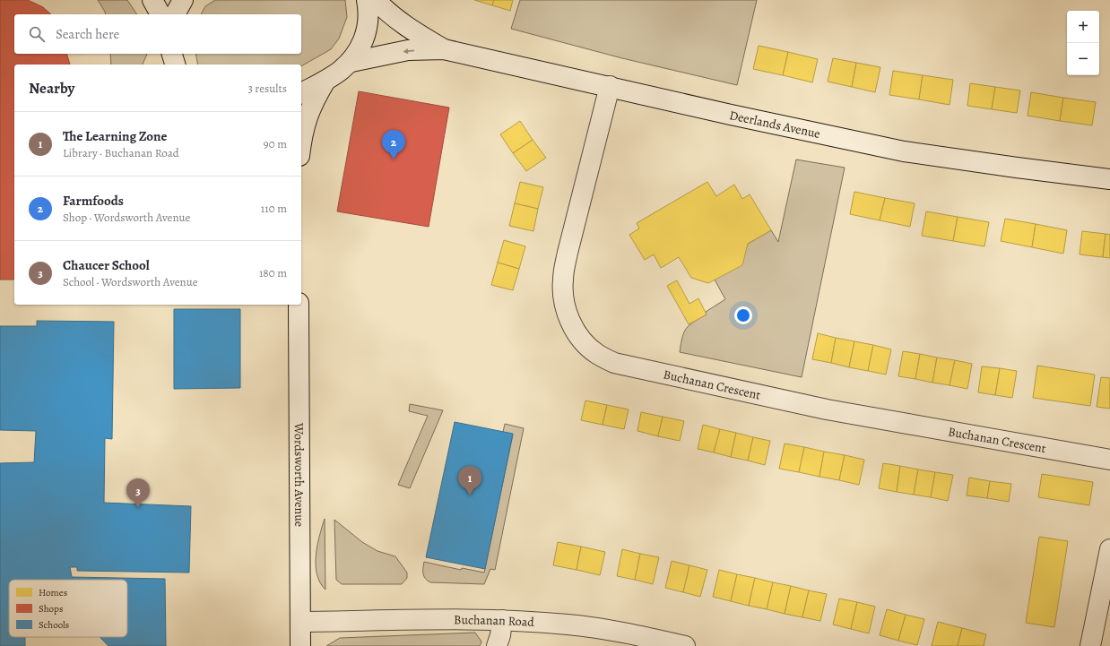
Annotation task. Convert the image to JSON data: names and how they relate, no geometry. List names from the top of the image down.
{
  "streets": {
    "street": [
      "Deerlands Avenue",
      "Buchanan Crescent",
      "Wordsworth Avenue",
      "Buchanan Road"
    ]
  },
  "crossings": [
    ["Deerlands Avenue", "Buchanan Crescent"],
    ["Wordsworth Avenue", "Buchanan Road"]
  ],
  "legend": ["Homes", "Shops", "Schools"],
  "page": {
    "map_buttons": ["+", "−"],
    "search": "Search here",
    "heading": ["Nearby", "3 results"],
    "list": [
      {
        "mark": "1",
        "name": "The Learning Zone",
        "note": "Library · Buchanan Road",
        "value": "90 m"
      },
      {
        "mark": "2",
        "name": "Farmfoods",
        "note": "Shop · Wordsworth Avenue",
        "value": "110 m"
      },
      {
        "mark": "3",
        "name": "Chaucer School",
        "note": "School · Wordsworth Avenue",
        "value": "180 m"
      }
    ],
    "pins": ["2", "1", "3"]
  }
}
